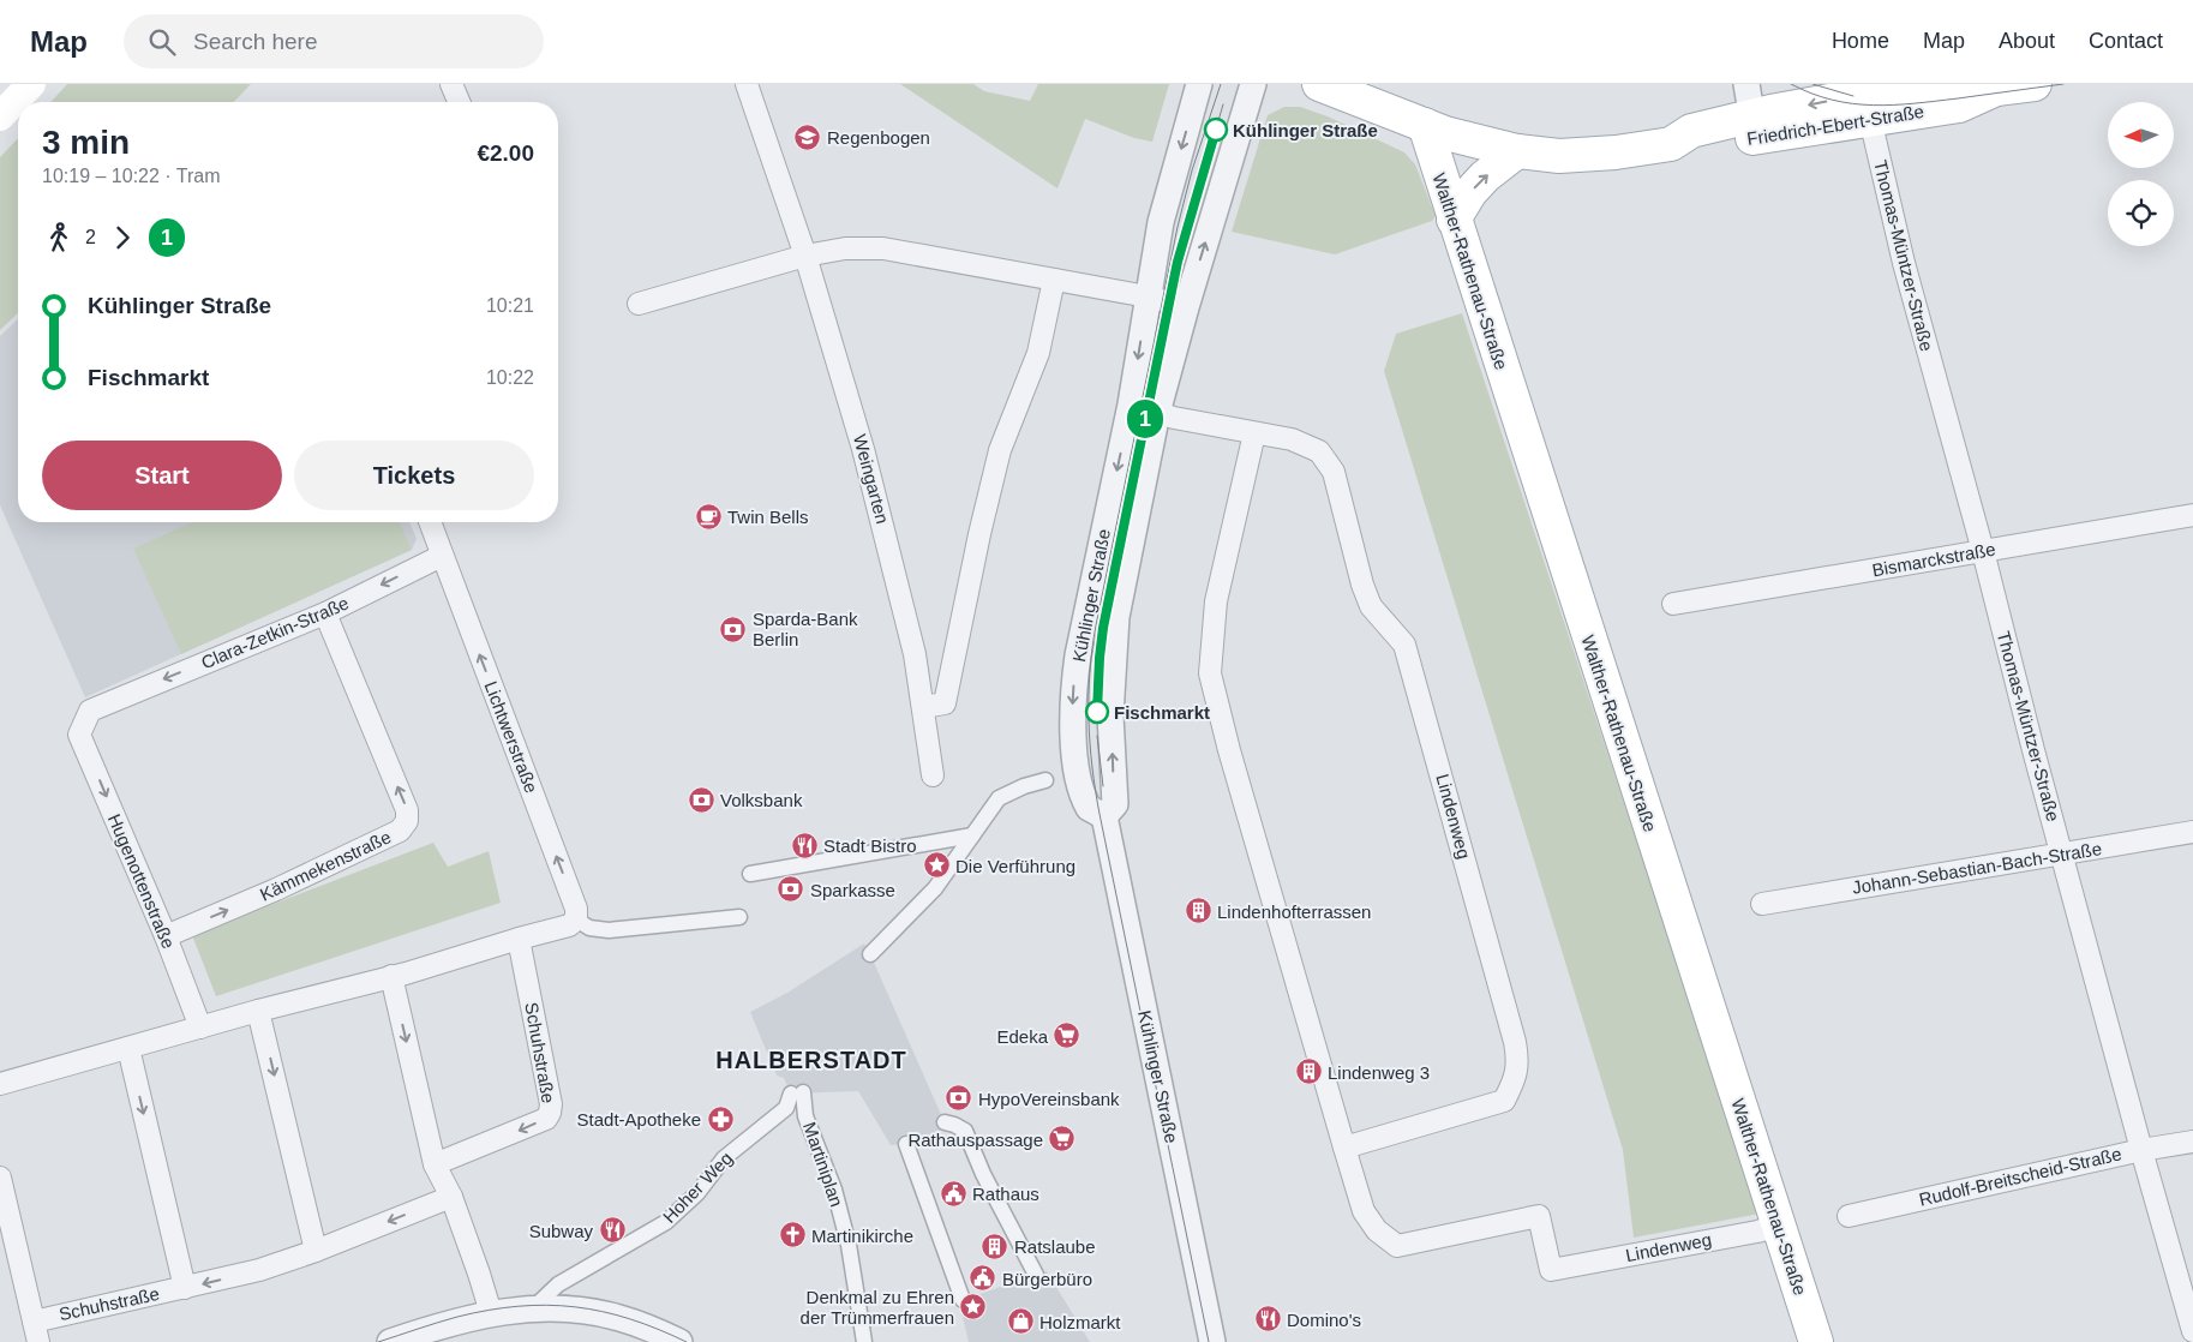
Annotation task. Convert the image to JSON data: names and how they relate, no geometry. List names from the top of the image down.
{
  "streets": {
    "main road": ["Friedrich-Ebert-Straße", "Walther-Rathenau-Straße"],
    "street": [
      "Thomas-Müntzer-Straße",
      "Weingarten",
      "Bismarckstraße",
      "Kühlinger Straße",
      "Clara-Zetkin-Straße",
      "Lichtwerstraße",
      "Lindenweg",
      "Kämmekenstraße",
      "Johann-Sebastian-Bach-Straße",
      "Hugenottenstraße",
      "Schuhstraße",
      "Martiniplan",
      "Rudolf-Breitscheid-Straße",
      "Hoher Weg"
    ]
  },
  "crossings": [
    ["Friedrich-Ebert-Straße", "Thomas-Müntzer-Straße"],
    ["Friedrich-Ebert-Straße", "Walther-Rathenau-Straße"],
    ["Thomas-Müntzer-Straße", "Bismarckstraße"],
    ["Thomas-Müntzer-Straße", "Johann-Sebastian-Bach-Straße"],
    ["Thomas-Müntzer-Straße", "Rudolf-Breitscheid-Straße"],
    ["Walther-Rathenau-Straße", "Lindenweg"],
    ["Kühlinger Straße", "Lindenweg"],
    ["Clara-Zetkin-Straße", "Lichtwerstraße"],
    ["Clara-Zetkin-Straße", "Kämmekenstraße"],
    ["Clara-Zetkin-Straße", "Hugenottenstraße"],
    ["Kämmekenstraße", "Hugenottenstraße"],
    ["Martiniplan", "Hoher Weg"]
  ],
  "one_way": ["Clara-Zetkin-Straße", "Lichtwerstraße", "Hugenottenstraße"],
  "districts": ["HALBERSTADT"],
  "places": {
    "other": ["Kühlinger Straße", "Fischmarkt"],
    "school or university": ["Regenbogen"],
    "cafe": ["Twin Bells"],
    "bank": [
      "Sparda-Bank Berlin",
      "Volksbank",
      "Sparkasse",
      "HypoVereinsbank"
    ],
    "restaurant": ["Stadt Bistro", "Subway", "Domino's"],
    "place": ["Die Verführung", "Denkmal zu Ehren der Trümmerfrauen"],
    "building": ["Lindenhofterrassen", "Lindenweg 3", "Ratslaube"],
    "supermarket": ["Edeka", "Rathauspassage"],
    "pharmacy": ["Stadt-Apotheke"],
    "public building": ["Rathaus", "Bürgerbüro"],
    "church": ["Martinikirche"],
    "shop": ["Holzmarkt"]
  },
  "lines": ["tram line 1"],
  "north": "left",
  "page": {
    "header": "Map",
    "search": "Search here",
    "nav": [
      "Home",
      "Map",
      "About",
      "Contact"
    ],
    "on_map": "1",
    "heading": ["3 min", "10:19 – 10:22 · Tram", "€2.00"],
    "legs": ["2", "1"],
    "list": [
      {
        "name": "Kühlinger Straße",
        "value": "10:21"
      },
      {
        "name": "Fischmarkt",
        "value": "10:22"
      }
    ],
    "buttons": ["Start", "Tickets"]
  }
}
